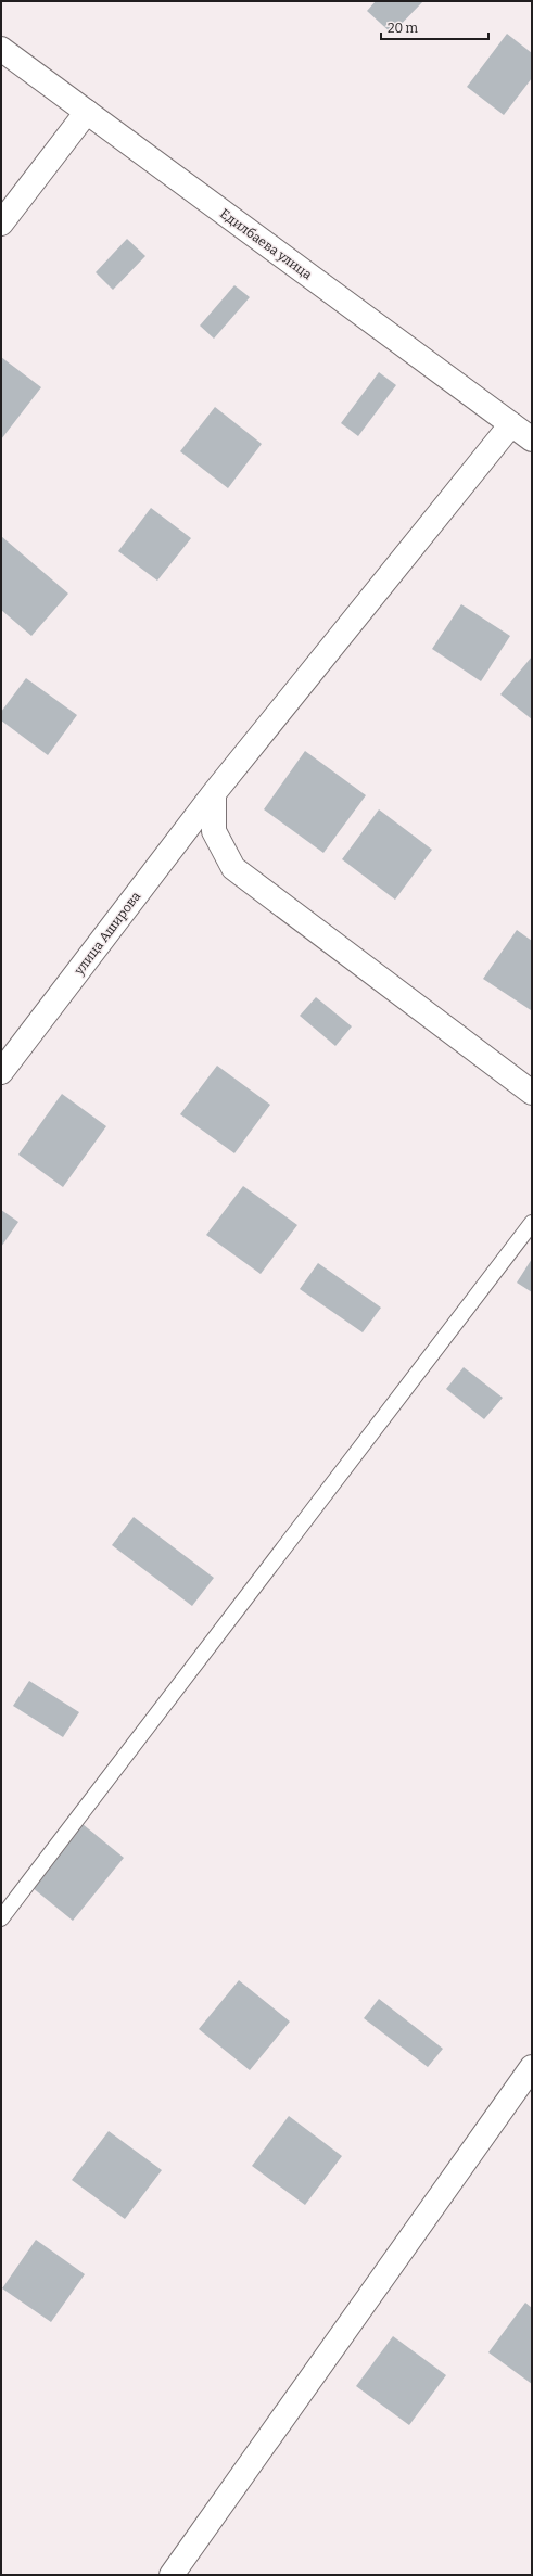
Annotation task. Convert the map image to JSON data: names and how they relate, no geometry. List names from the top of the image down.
{
  "streets": {
    "street": ["Едилбаева улица", "улица Аширова"]
  },
  "crossings": [
    ["Едилбаева улица", "улица Аширова"]
  ],
  "scale_bar": "20 m"
}
